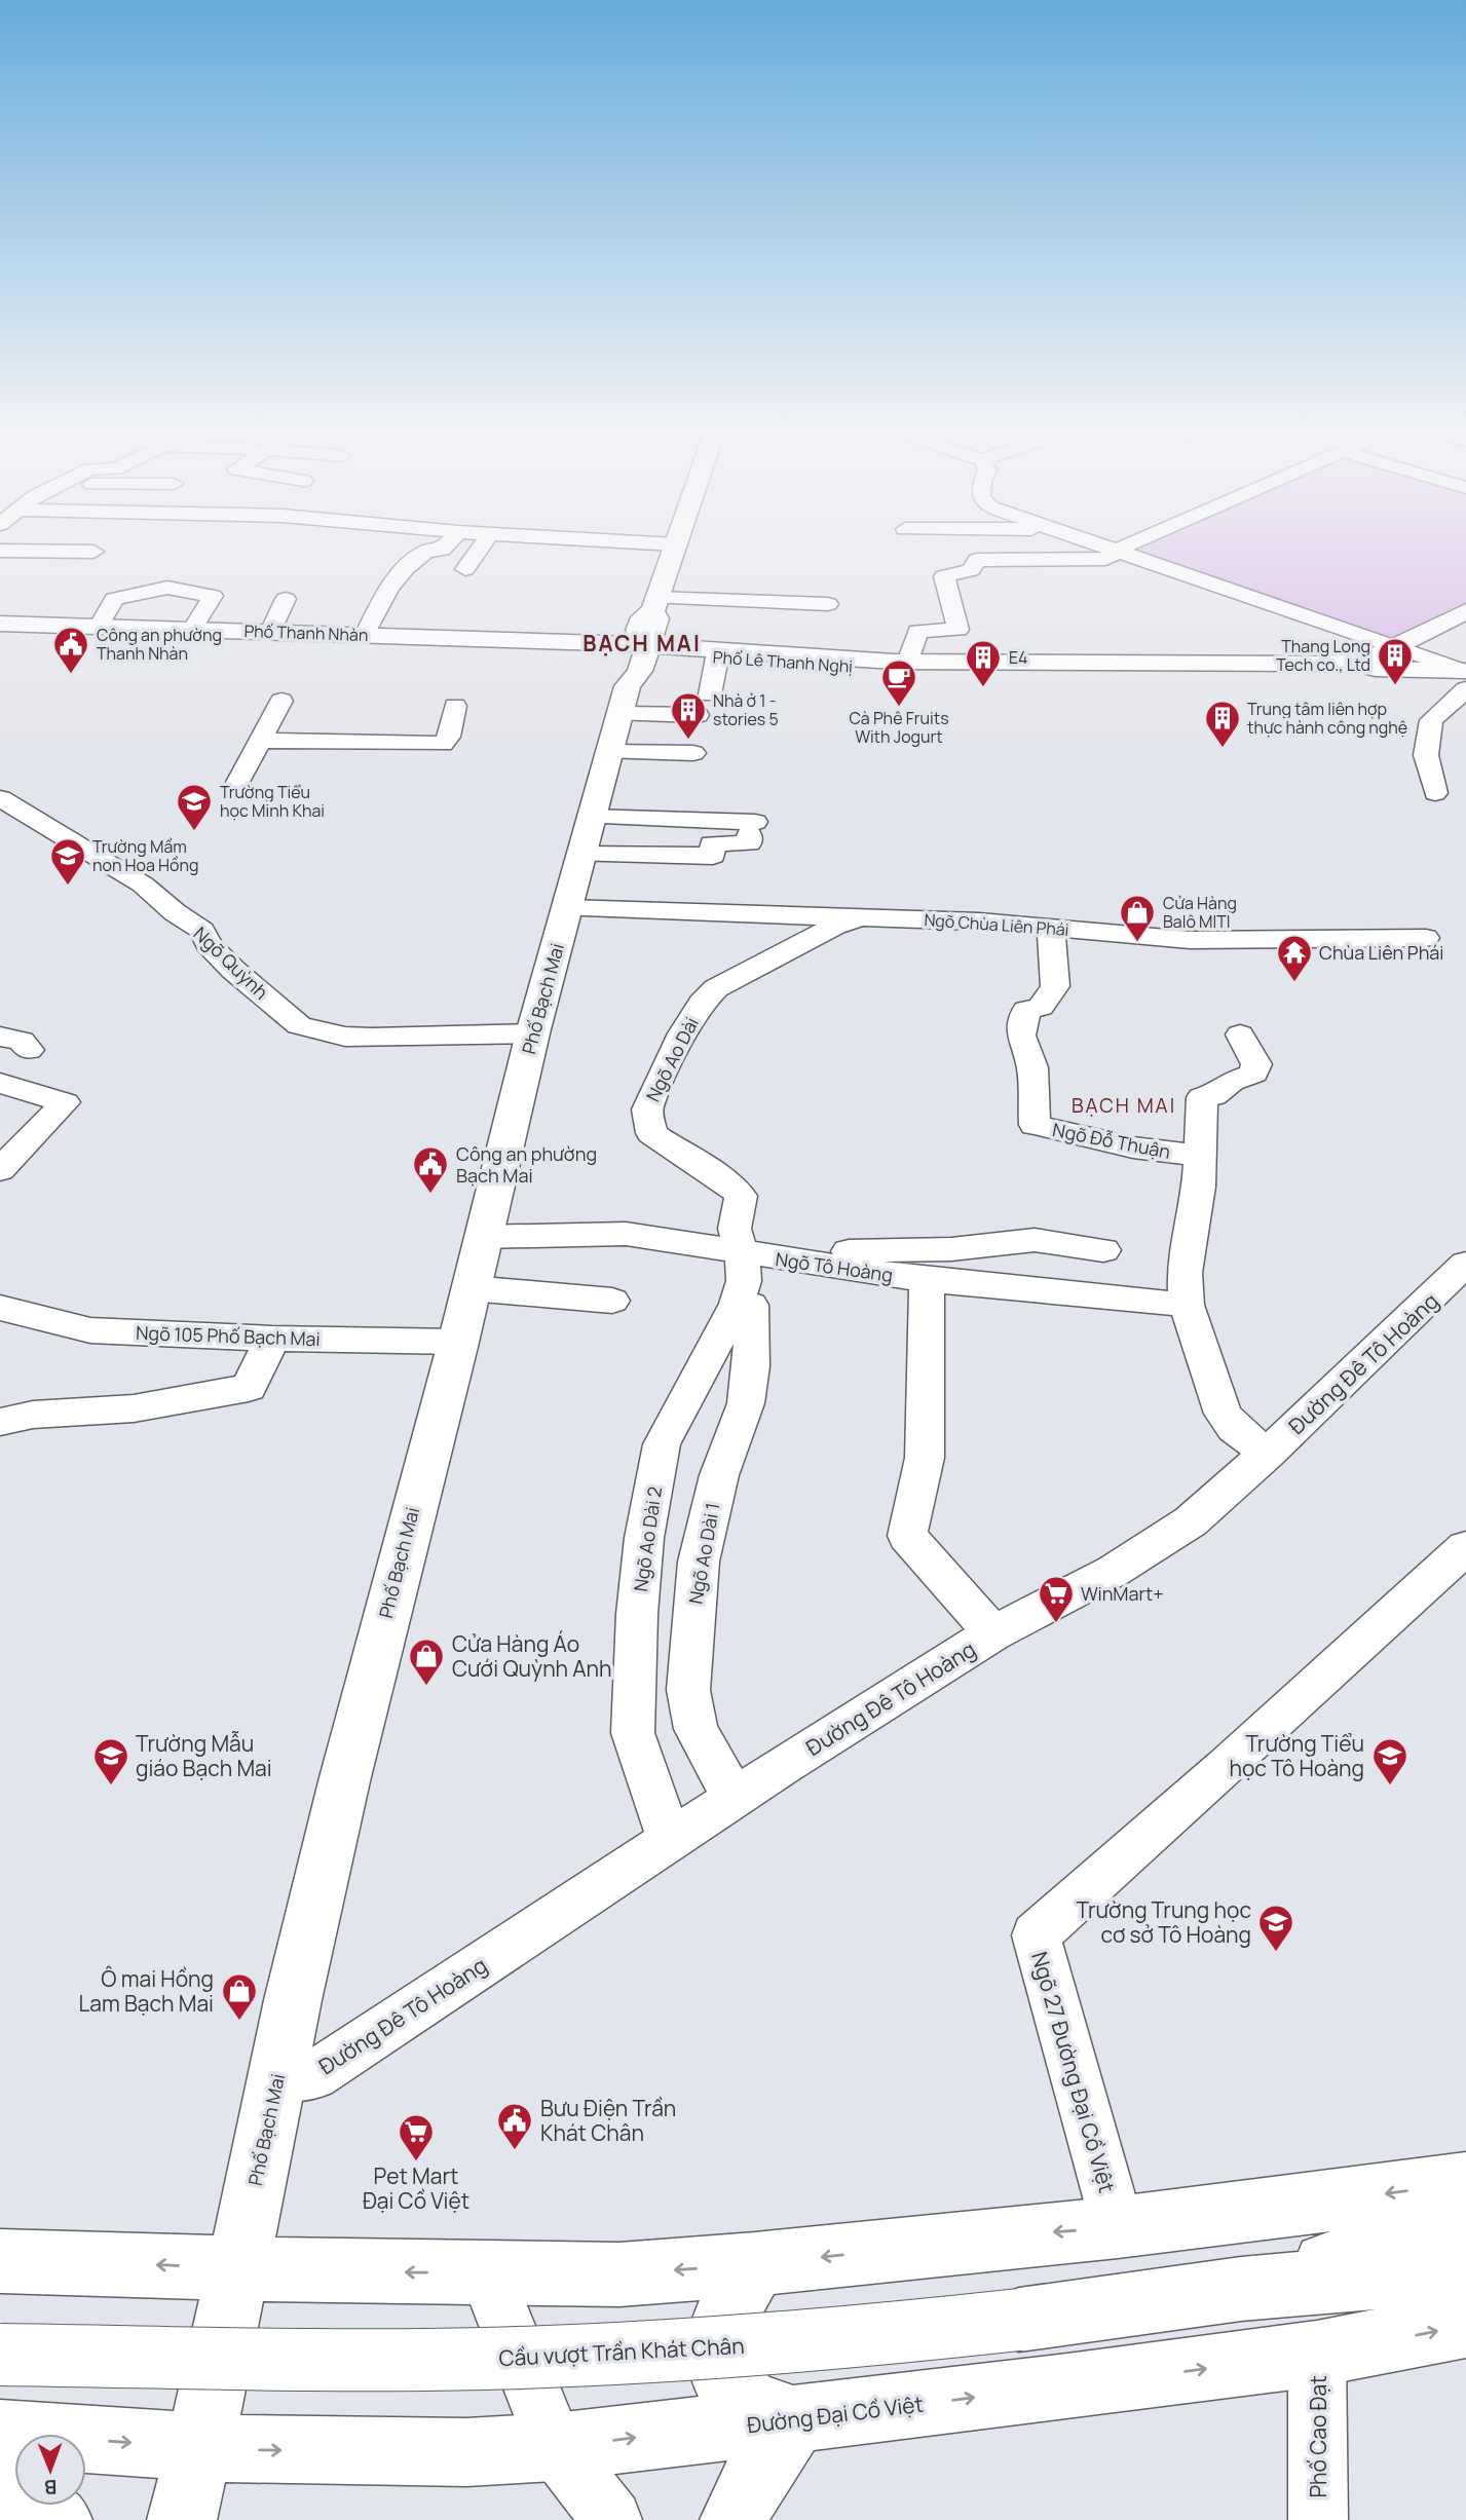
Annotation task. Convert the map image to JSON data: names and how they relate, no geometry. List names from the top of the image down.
{
  "streets": {
    "main road": [
      "Phố Thanh Nhàn",
      "Phố Lê Thanh Nghị",
      "Phố Bạch Mai",
      "Cầu vượt Trần Khát Chân",
      "Đường Đại Cồ Việt"
    ],
    "street": [
      "Ngõ Chùa Liên Phái",
      "Ngõ Quỳnh",
      "Ngõ Ao Dài",
      "Ngõ Đỗ Thuận",
      "Ngõ Tô Hoàng",
      "Ngõ 105 Phố Bạch Mai",
      "Đường Đê Tô Hoàng",
      "Ngõ Ao Dài 2",
      "Ngõ Ao Dài 1",
      "Ngõ 27 Đường Đại Cồ Việt",
      "Phố Cao Đạt"
    ]
  },
  "crossings": [
    ["Phố Thanh Nhàn", "Phố Bạch Mai"],
    ["Ngõ Chùa Liên Phái", "Phố Bạch Mai"],
    ["Ngõ Chùa Liên Phái", "Ngõ Ao Dài"],
    ["Ngõ Chùa Liên Phái", "Ngõ Đỗ Thuận"],
    ["Ngõ Quỳnh", "Phố Bạch Mai"],
    ["Phố Bạch Mai", "Ngõ Tô Hoàng"],
    ["Phố Bạch Mai", "Ngõ 105 Phố Bạch Mai"],
    ["Phố Bạch Mai", "Đường Đê Tô Hoàng"],
    ["Phố Bạch Mai", "Đường Đại Cồ Việt"],
    ["Ngõ Ao Dài", "Ngõ Tô Hoàng"],
    ["Ngõ Ao Dài", "Ngõ Ao Dài 2"],
    ["Ngõ Đỗ Thuận", "Ngõ Tô Hoàng"],
    ["Ngõ Đỗ Thuận", "Đường Đê Tô Hoàng"],
    ["Ngõ Tô Hoàng", "Ngõ Ao Dài 2"],
    ["Đường Đê Tô Hoàng", "Ngõ Ao Dài 2"],
    ["Đường Đê Tô Hoàng", "Ngõ Ao Dài 1"],
    ["Đường Đại Cồ Việt", "Phố Cao Đạt"]
  ],
  "districts": ["BẠCH MAI", "BẠCH MAI"],
  "places": {
    "public building": ["Công an phường Thanh Nhàn", "Công an phường Bạch Mai", "Bưu Điện Trần Khát Chân"],
    "building": [
      "Thang Long Tech co., Ltd",
      "E4",
      "Nhà ở 1 - stories 5",
      "Trung tâm liên hợp thực hành công nghệ"
    ],
    "cafe": ["Cà Phê Fruits With Jogurt"],
    "school or university": [
      "Trường Tiểu học Minh Khai",
      "Trường Mầm non Hoa Hồng",
      "Trường Mẫu giáo Bạch Mai",
      "Trường Tiểu học Tô Hoàng",
      "Trường Trung học cơ sở Tô Hoàng"
    ],
    "shop": ["Cửa Hàng Balô MITI", "Cửa Hàng Áo Cưới Quỳnh Anh", "Ô mai Hồng Lam Bạch Mai"],
    "temple": ["Chùa Liên Phái"],
    "supermarket": ["WinMart+", "Pet Mart Đại Cồ Việt"]
  },
  "north": "bottom"
}
